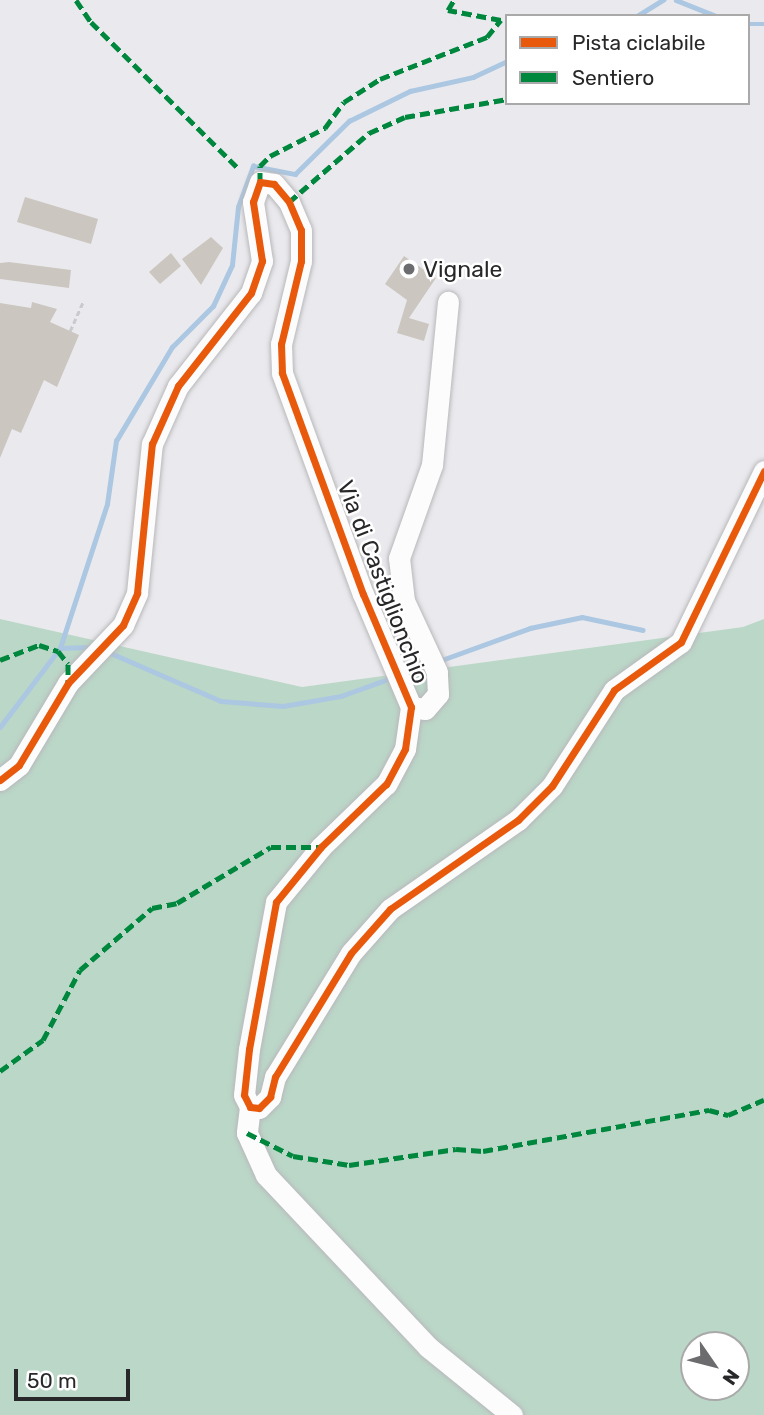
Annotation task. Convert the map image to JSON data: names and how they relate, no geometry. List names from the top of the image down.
{
  "streets": {
    "street": ["Via di Castiglionchio"]
  },
  "places": ["Vignale"],
  "legend": ["Pista ciclabile", "Sentiero"],
  "scale_bar": "50 m",
  "north": "bottom right"
}
